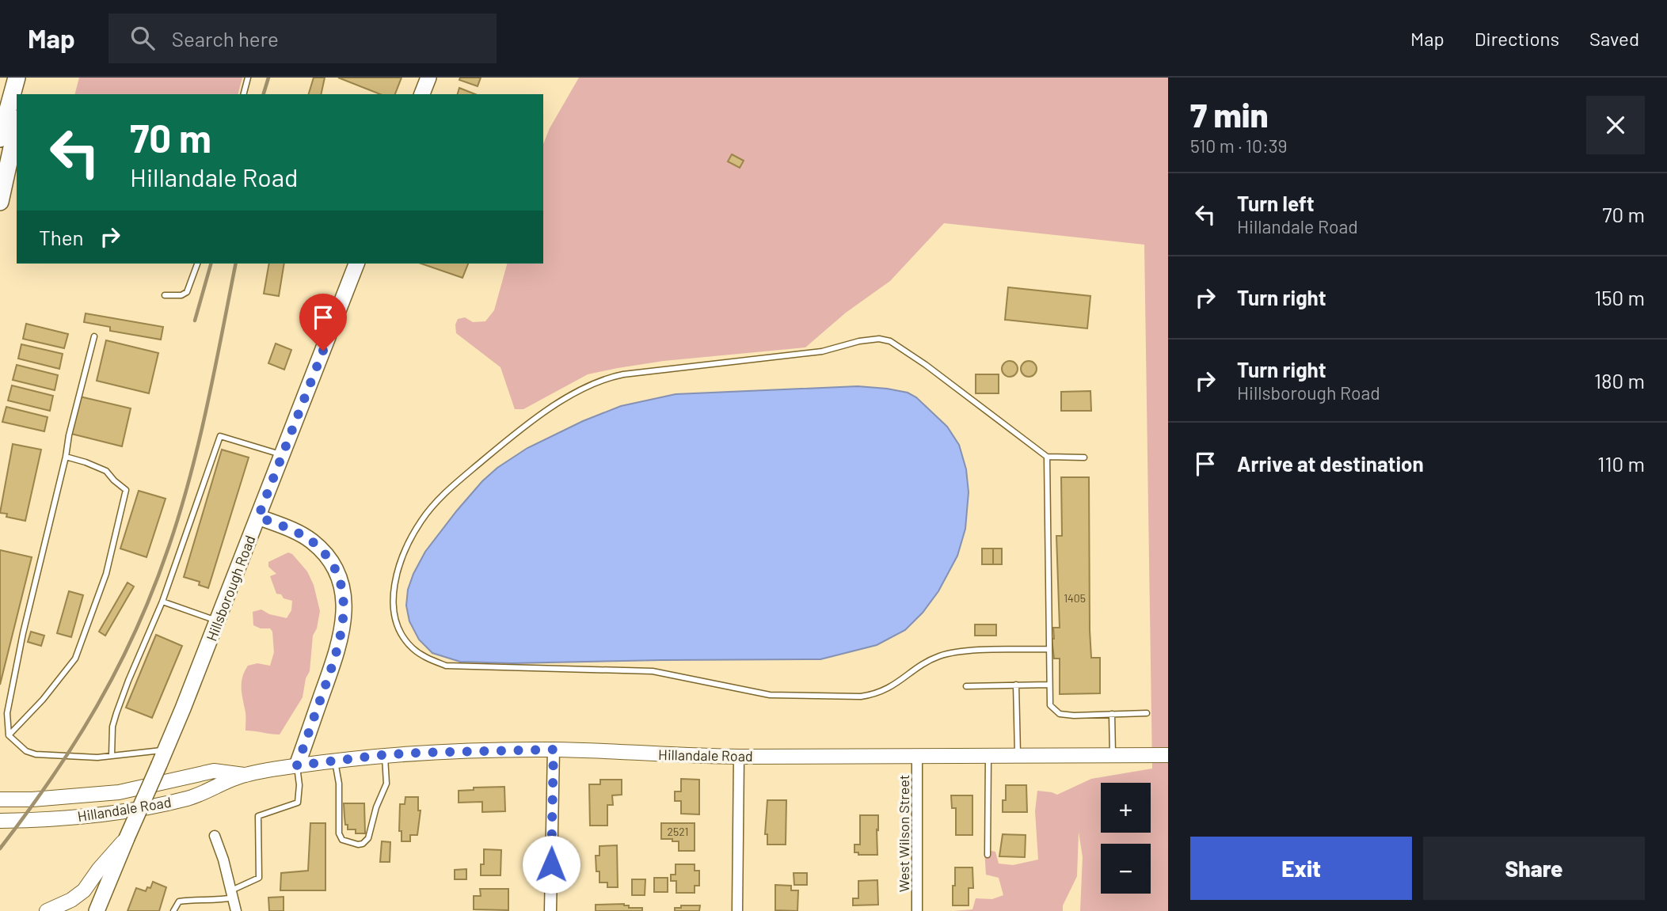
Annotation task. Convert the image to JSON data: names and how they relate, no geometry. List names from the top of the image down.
{
  "streets": {
    "main road": ["Hillsborough Road", "Hillandale Road"],
    "street": ["West Wilson Street"]
  },
  "crossings": [
    ["Hillandale Road", "West Wilson Street"]
  ],
  "house_numbers": ["1405", "2521"],
  "page": {
    "header": "Map",
    "search": "Search here",
    "nav": ["Map", "Directions", "Saved"],
    "heading": ["7 min", "510 m · 10:39"],
    "turn": ["70 m", "Hillandale Road"],
    "list": [
      {
        "name": "Turn left",
        "note": "Hillandale Road",
        "value": "70 m"
      },
      {
        "name": "Turn right",
        "value": "150 m"
      },
      {
        "name": "Turn right",
        "note": "Hillsborough Road",
        "value": "180 m"
      },
      {
        "name": "Arrive at destination",
        "value": "110 m"
      }
    ],
    "then": "Then",
    "map_buttons": ["+", "−"],
    "buttons": ["Exit", "Share"]
  }
}
